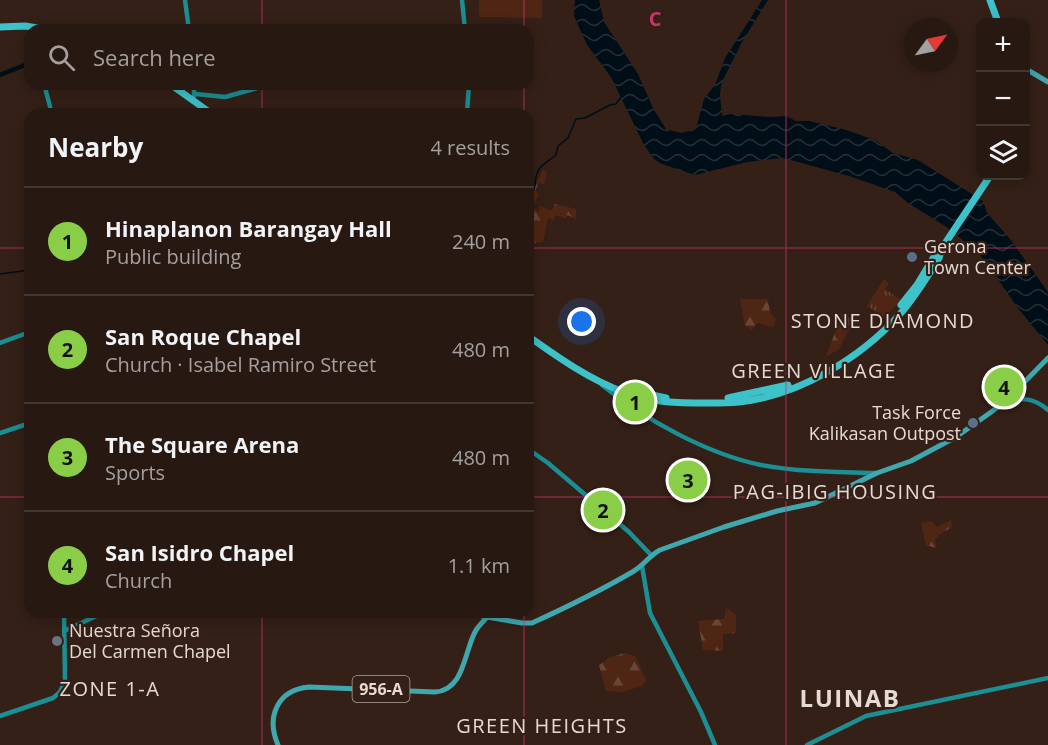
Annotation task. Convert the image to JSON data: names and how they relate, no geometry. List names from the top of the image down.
{
  "streets": {
    "main road": ["956-A"]
  },
  "districts": [
    "STONE DIAMOND",
    "GREEN VILLAGE",
    "PAG-IBIG HOUSING",
    "ZONE 1-A",
    "LUINAB",
    "GREEN HEIGHTS"
  ],
  "places": ["Gerona Town Center", "Task Force Kalikasan Outpost", "Nuestra Señora Del Carmen Chapel"],
  "north": "top right",
  "page": {
    "map_buttons": ["+", "−"],
    "search": "Search here",
    "heading": ["Nearby", "4 results"],
    "list": [
      {
        "mark": "1",
        "name": "Hinaplanon Barangay Hall",
        "note": "Public building",
        "value": "240 m"
      },
      {
        "mark": "2",
        "name": "San Roque Chapel",
        "note": "Church · Isabel Ramiro Street",
        "value": "480 m"
      },
      {
        "mark": "3",
        "name": "The Square Arena",
        "note": "Sports",
        "value": "480 m"
      },
      {
        "mark": "4",
        "name": "San Isidro Chapel",
        "note": "Church",
        "value": "1.1 km"
      }
    ],
    "pins": [
      "4",
      "1",
      "3",
      "2"
    ]
  },
  "grid": {
    "columns": ["C"]
  }
}
